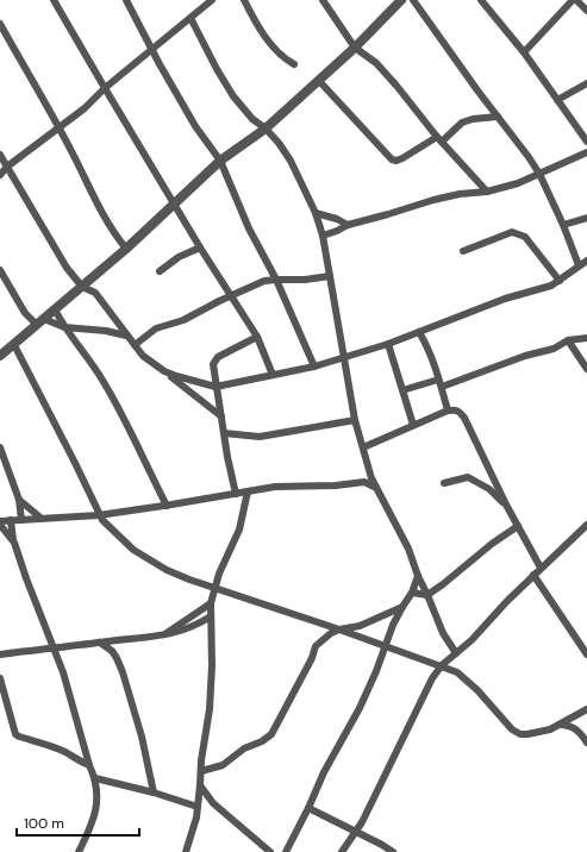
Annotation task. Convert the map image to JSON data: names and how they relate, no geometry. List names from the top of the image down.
{
  "scale_bar": "100 m"
}
